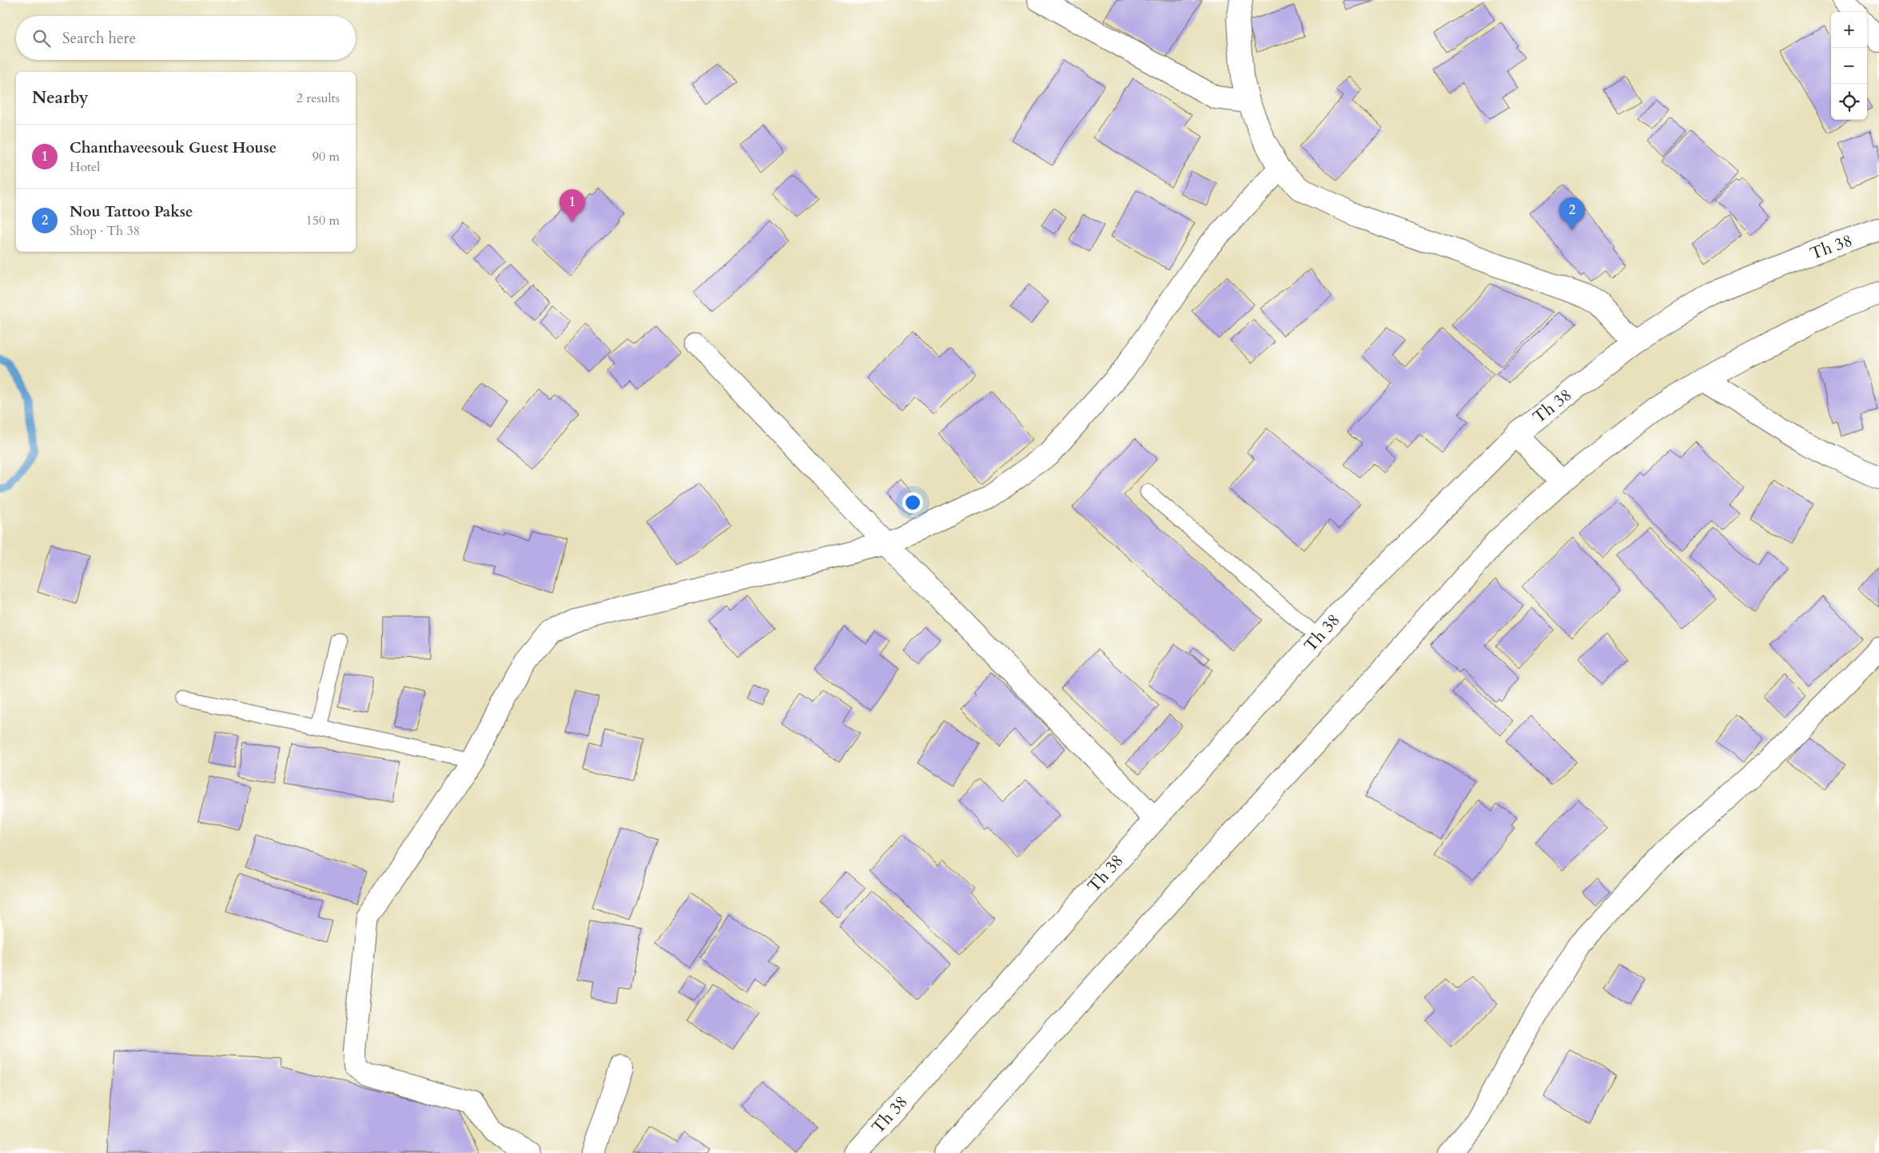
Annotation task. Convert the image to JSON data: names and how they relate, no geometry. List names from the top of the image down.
{
  "streets": {
    "street": ["Th 38"]
  },
  "page": {
    "map_buttons": ["+", "−"],
    "search": "Search here",
    "heading": ["Nearby", "2 results"],
    "list": [
      {
        "mark": "1",
        "name": "Chanthaveesouk Guest House",
        "note": "Hotel",
        "value": "90 m"
      },
      {
        "mark": "2",
        "name": "Nou Tattoo Pakse",
        "note": "Shop · Th 38",
        "value": "150 m"
      }
    ],
    "pins": ["1", "2"]
  }
}
